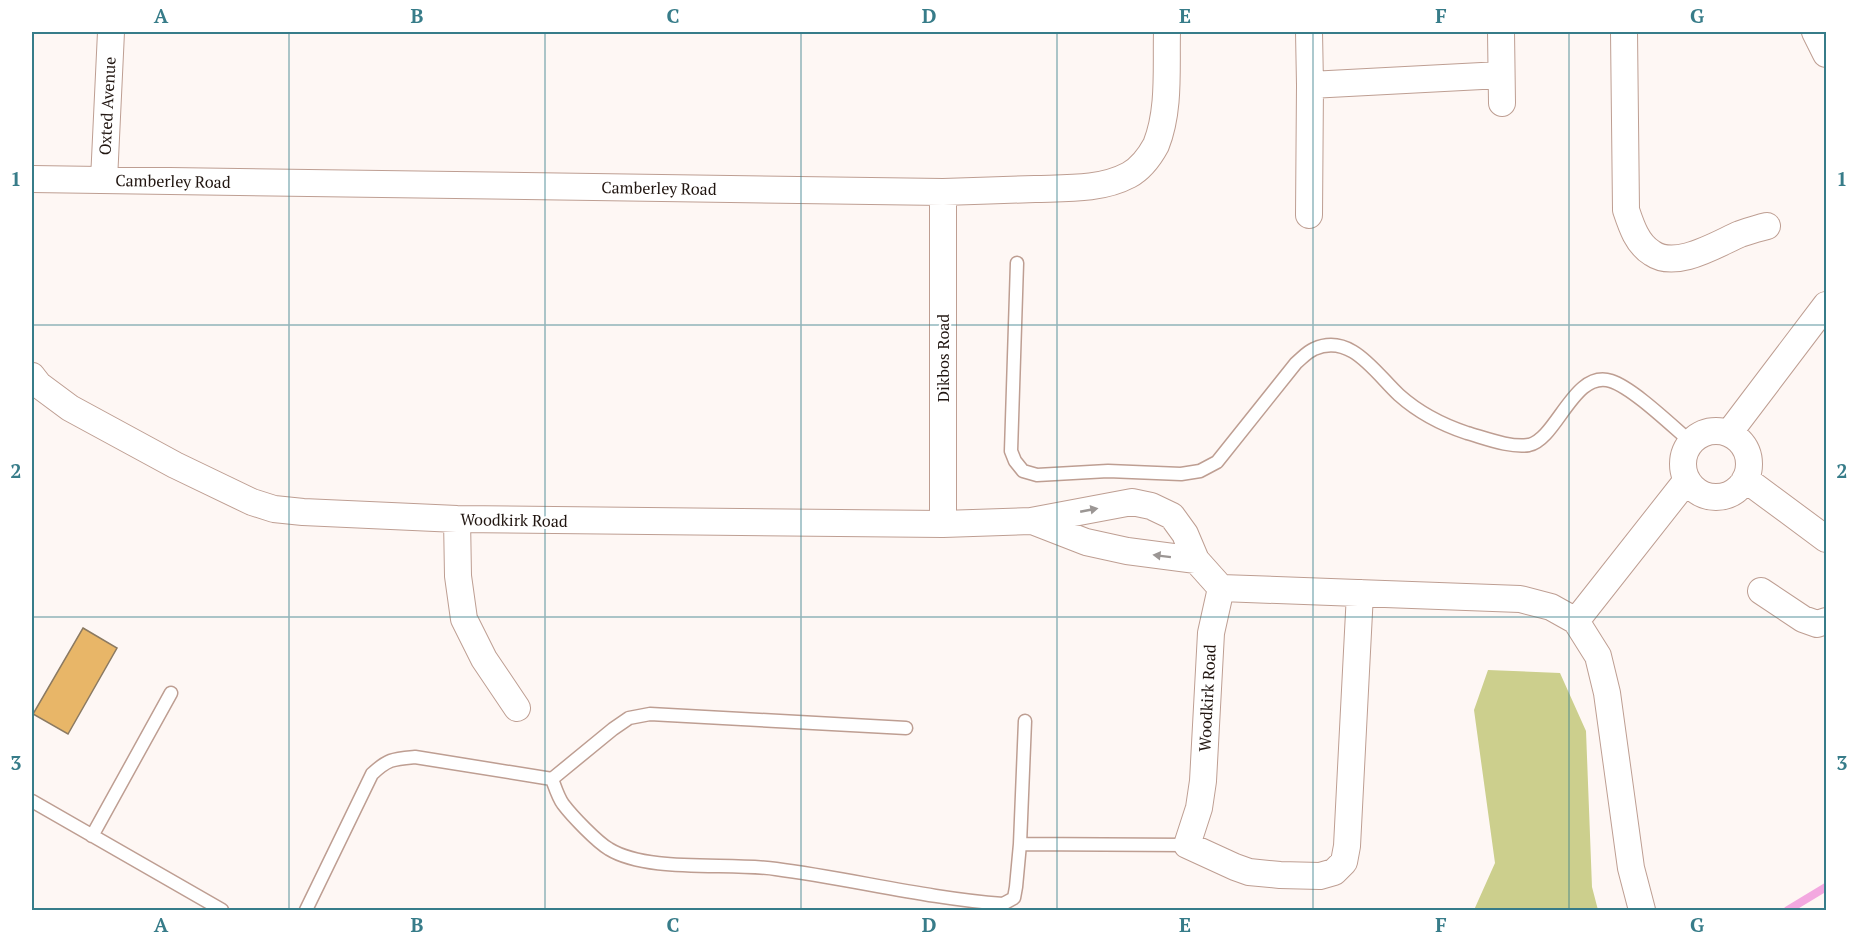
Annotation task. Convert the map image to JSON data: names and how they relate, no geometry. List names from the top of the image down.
{
  "streets": {
    "street": [
      "Oxted Avenue",
      "Camberley Road",
      "Dikbos Road",
      "Woodkirk Road"
    ]
  },
  "crossings": [
    ["Oxted Avenue", "Camberley Road"],
    ["Camberley Road", "Dikbos Road"],
    ["Dikbos Road", "Woodkirk Road"]
  ],
  "grid": {
    "columns": [
      "A",
      "B",
      "C",
      "D",
      "E",
      "F",
      "G"
    ],
    "rows": ["1", "2", "3"]
  }
}
